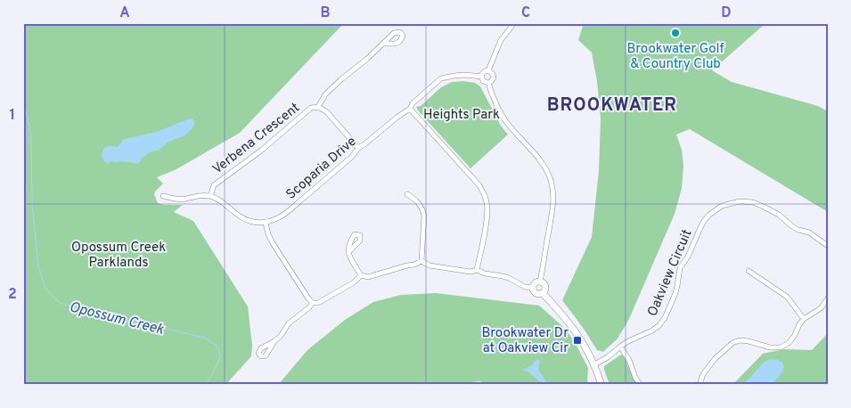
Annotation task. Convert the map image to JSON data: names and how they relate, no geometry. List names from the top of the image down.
{
  "streets": {
    "street": ["Verbena Crescent", "Scoparia Drive", "Oakview Circuit"]
  },
  "crossings": [
    ["Verbena Crescent", "Scoparia Drive"]
  ],
  "districts": ["BROOKWATER"],
  "water": ["Opossum Creek"],
  "parks": ["Heights Park", "Opossum Creek Parklands"],
  "places": {
    "other": ["Brookwater Golf & Country Club"],
    "transit": ["Brookwater Dr at Oakview Cir"]
  },
  "grid": {
    "columns": [
      "A",
      "B",
      "C",
      "D"
    ],
    "rows": ["1", "2"]
  }
}
